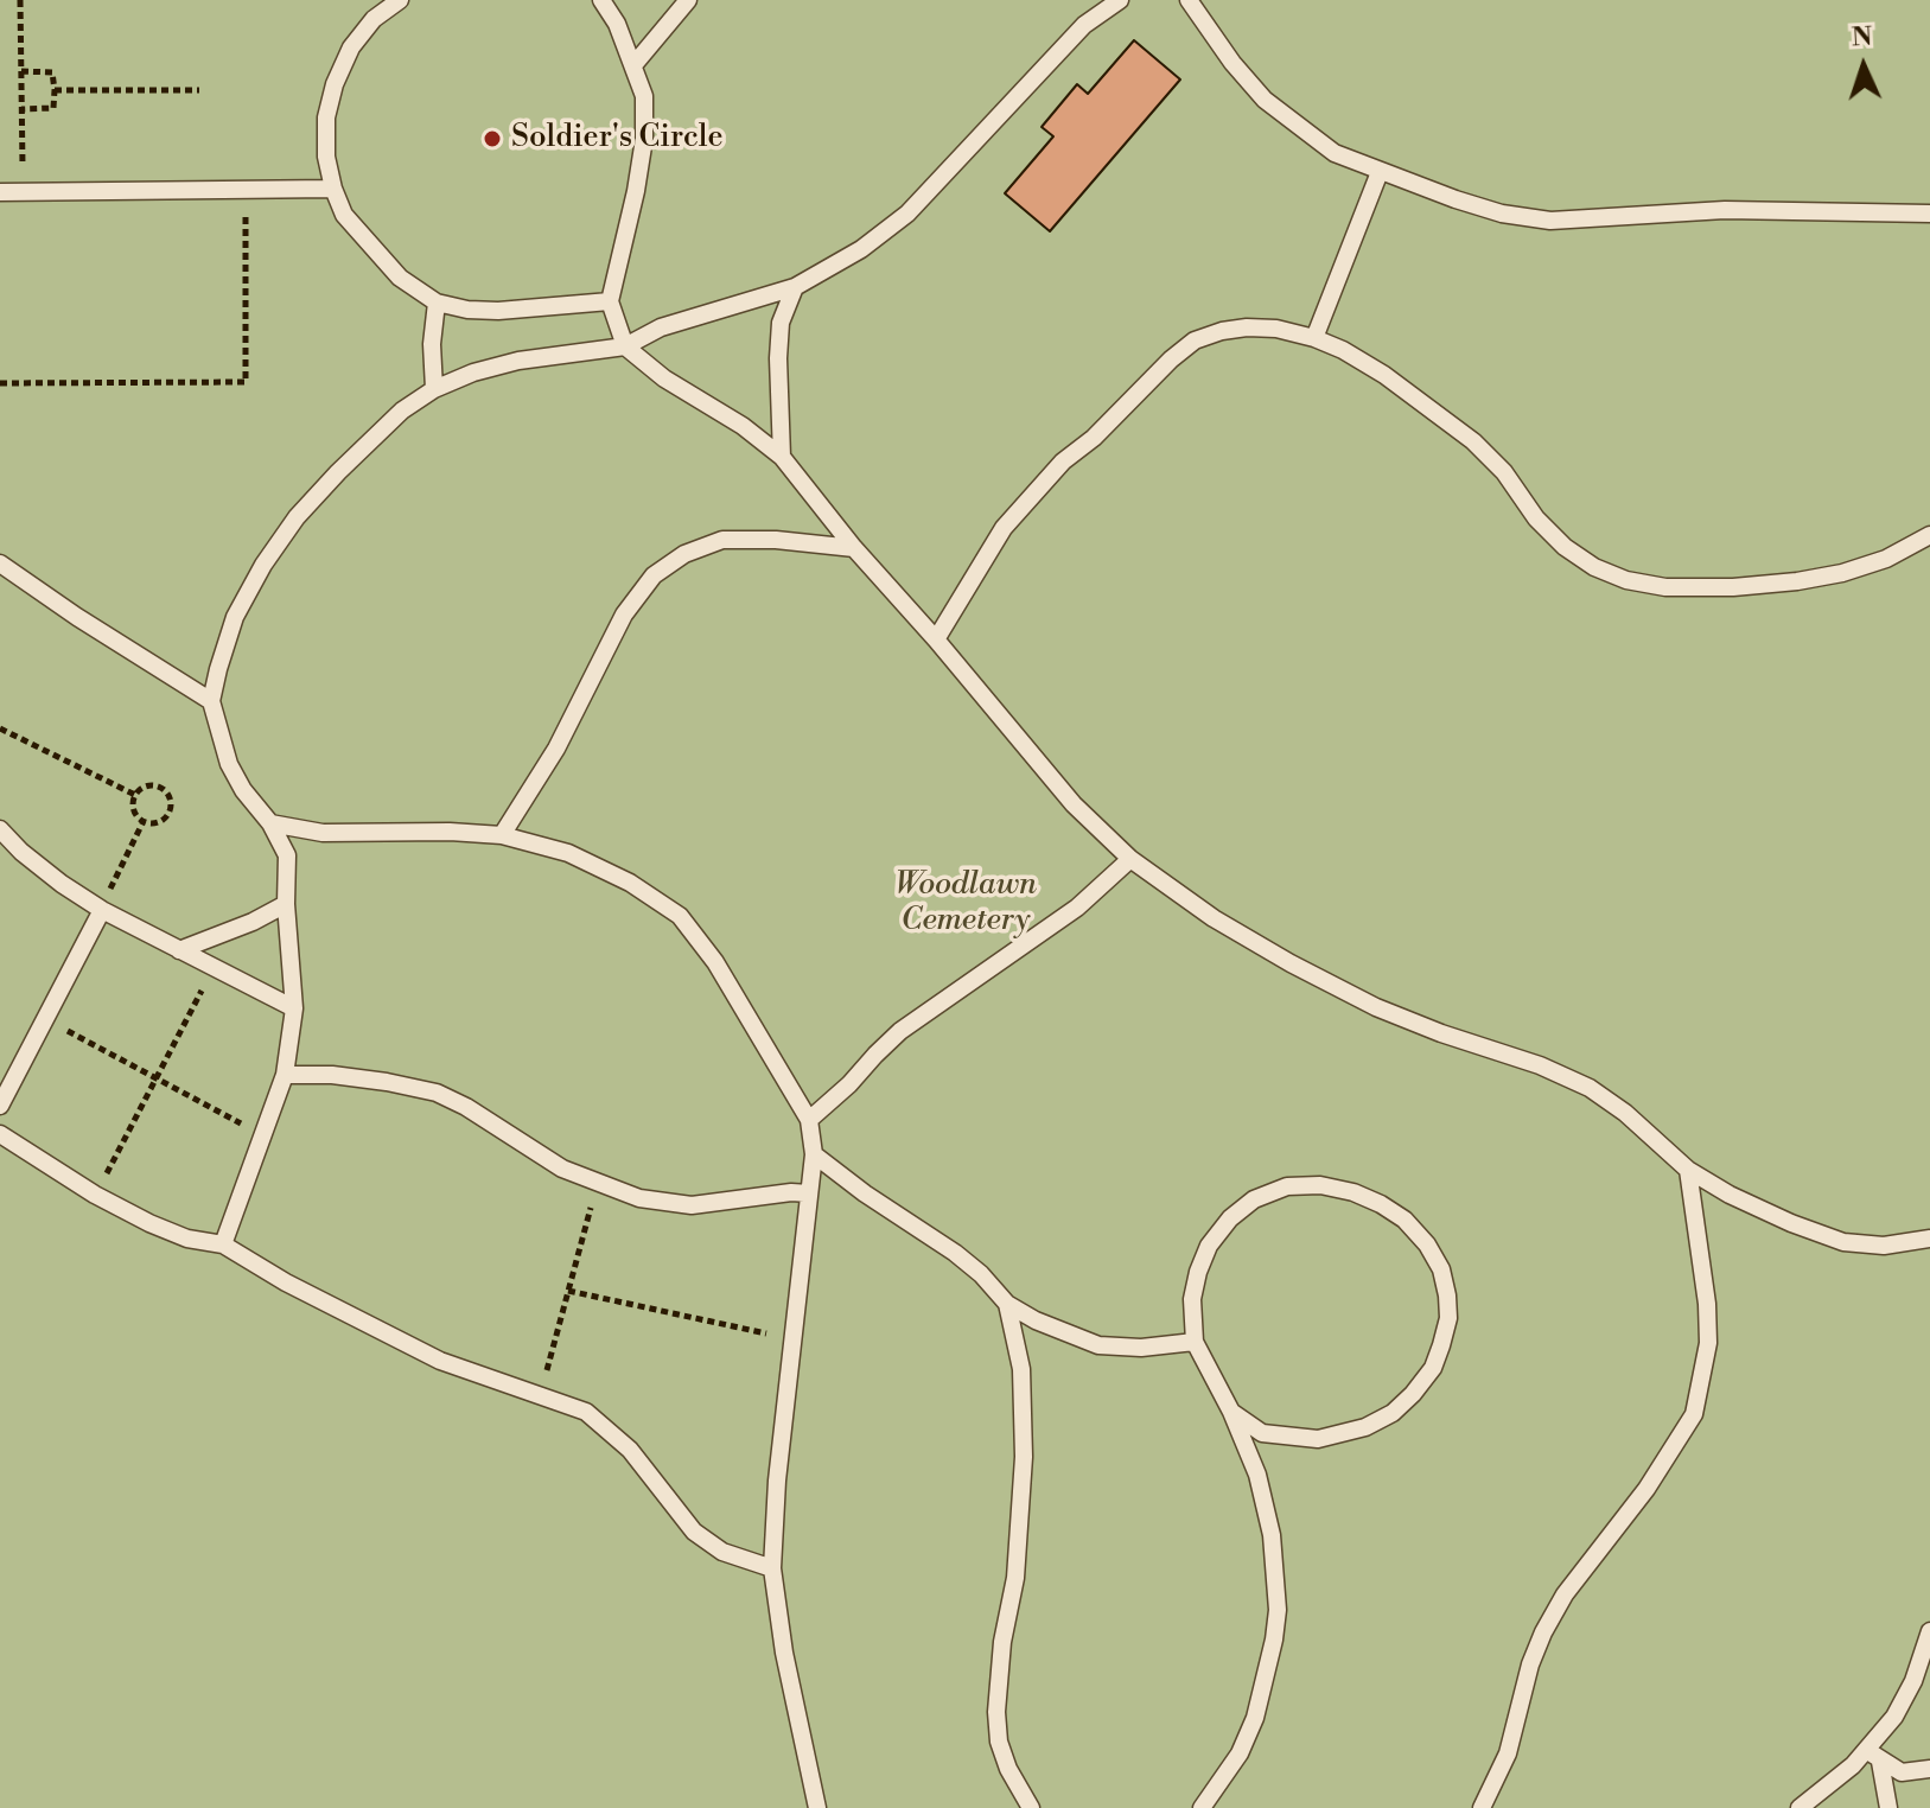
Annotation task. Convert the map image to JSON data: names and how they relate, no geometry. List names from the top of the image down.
{
  "parks": ["Woodlawn Cemetery"],
  "places": ["Soldier's Circle"],
  "north": "top"
}
